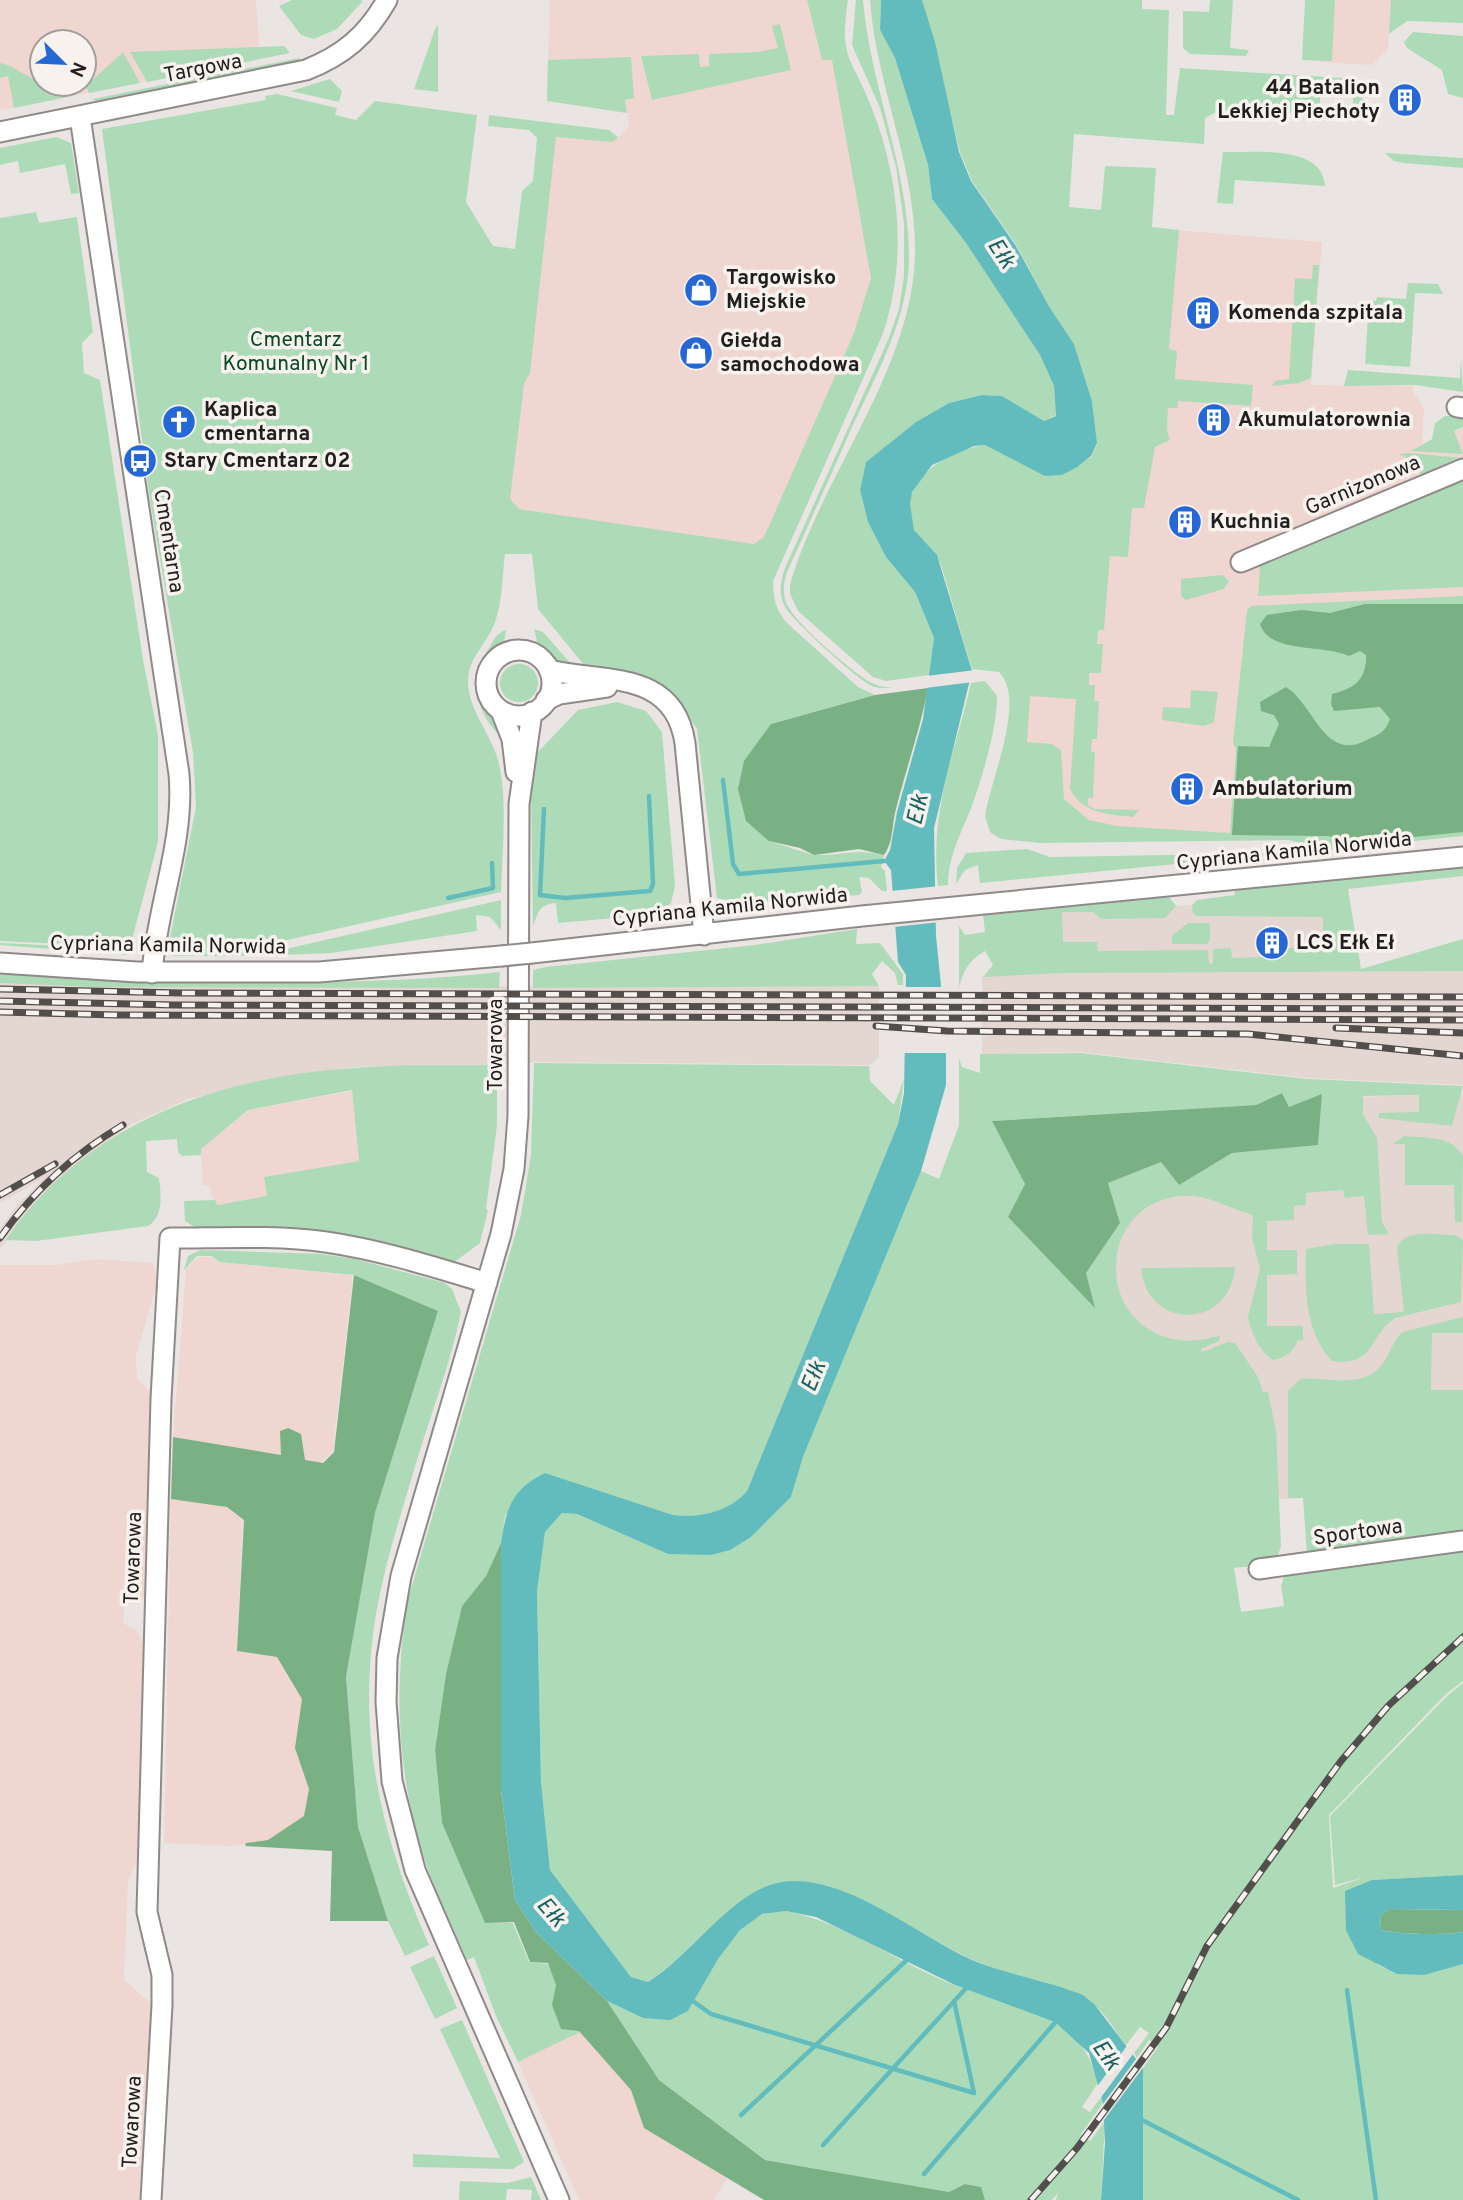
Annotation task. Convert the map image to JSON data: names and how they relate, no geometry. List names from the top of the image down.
{
  "streets": {
    "street": [
      "Targowa",
      "Garnizonowa",
      "Cmentarna",
      "Cypriana Kamila Norwida",
      "Towarowa",
      "Sportowa"
    ]
  },
  "crossings": [
    ["Targowa", "Cmentarna"],
    ["Cmentarna", "Cypriana Kamila Norwida"]
  ],
  "water": ["Ełk"],
  "parks": ["Cmentarz Komunalny Nr 1"],
  "places": {
    "building": [
      "44 Batalion Lekkiej Piechoty",
      "Komenda szpitala",
      "Akumulatorownia",
      "Kuchnia",
      "Ambulatorium",
      "LCS Ełk Eł"
    ],
    "shop": ["Targowisko Miejskie", "Giełda samochodowa"],
    "church": ["Kaplica cmentarna"],
    "bus stop": ["Stary Cmentarz 02"]
  },
  "north": "bottom right"
}
